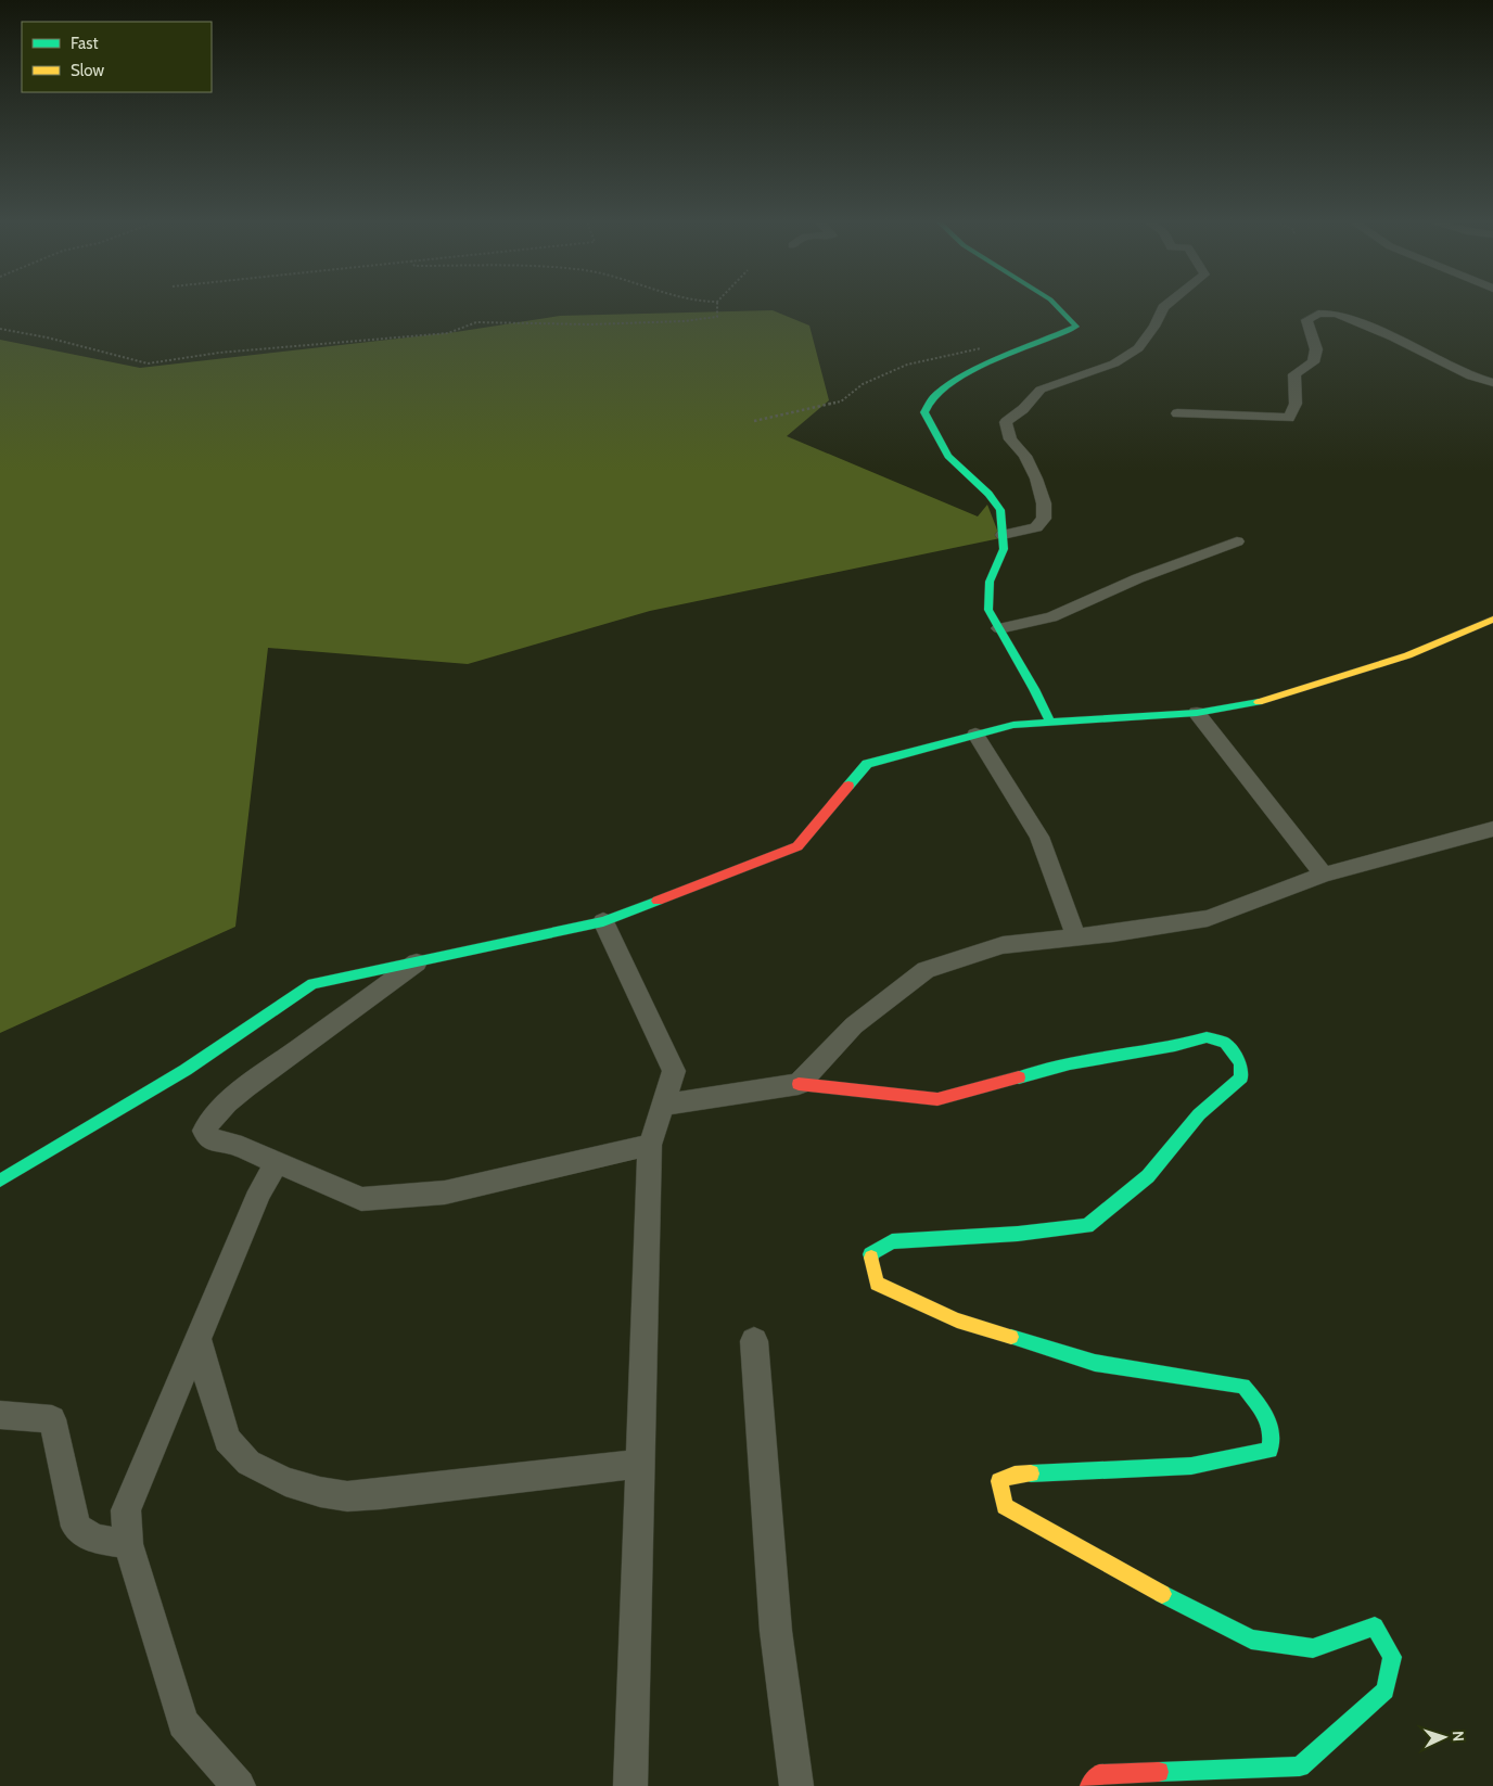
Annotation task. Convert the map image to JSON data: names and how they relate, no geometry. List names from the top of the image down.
{
  "legend": ["Fast", "Slow"],
  "north": "right"
}
